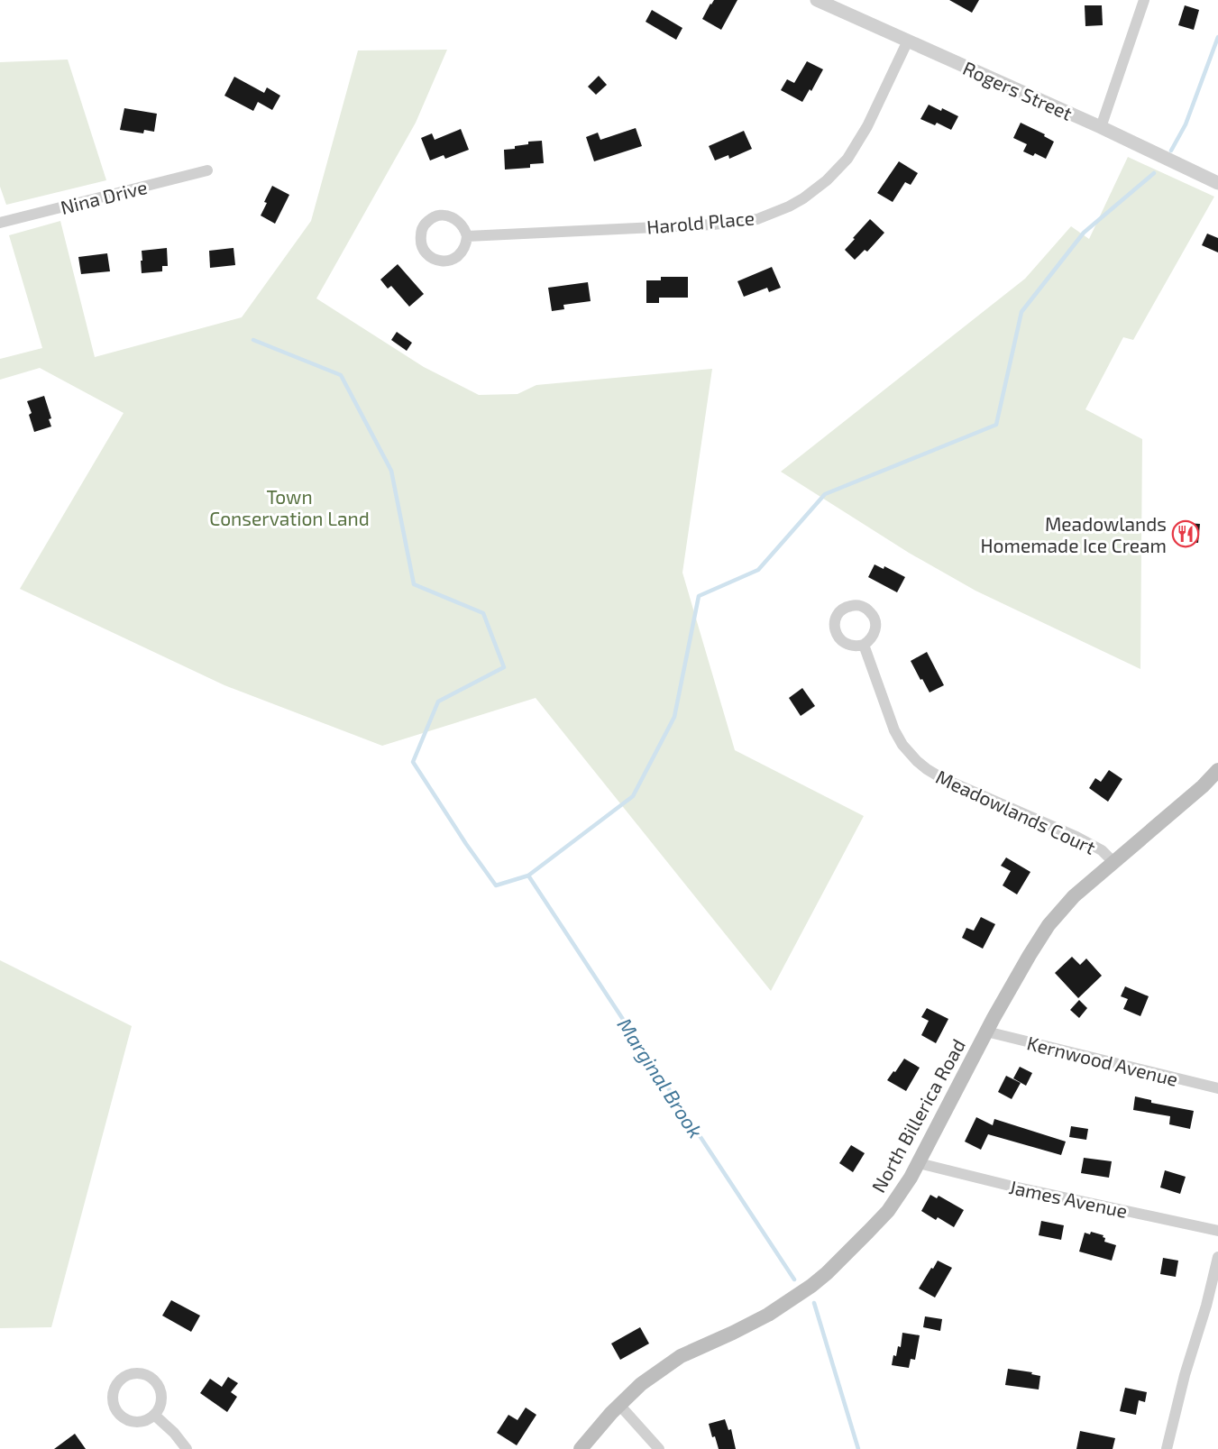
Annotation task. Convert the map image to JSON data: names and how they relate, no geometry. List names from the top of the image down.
{
  "streets": {
    "main road": ["North Billerica Road"],
    "street": [
      "Rogers Street",
      "Nina Drive",
      "Harold Place",
      "Meadowlands Court",
      "Kernwood Avenue",
      "James Avenue"
    ]
  },
  "crossings": [
    ["Rogers Street", "Harold Place"],
    ["Meadowlands Court", "North Billerica Road"],
    ["Kernwood Avenue", "North Billerica Road"],
    ["North Billerica Road", "James Avenue"]
  ],
  "water": ["Marginal Brook"],
  "parks": ["Town Conservation Land"],
  "places": {
    "restaurant": ["Meadowlands Homemade Ice Cream"]
  }
}
